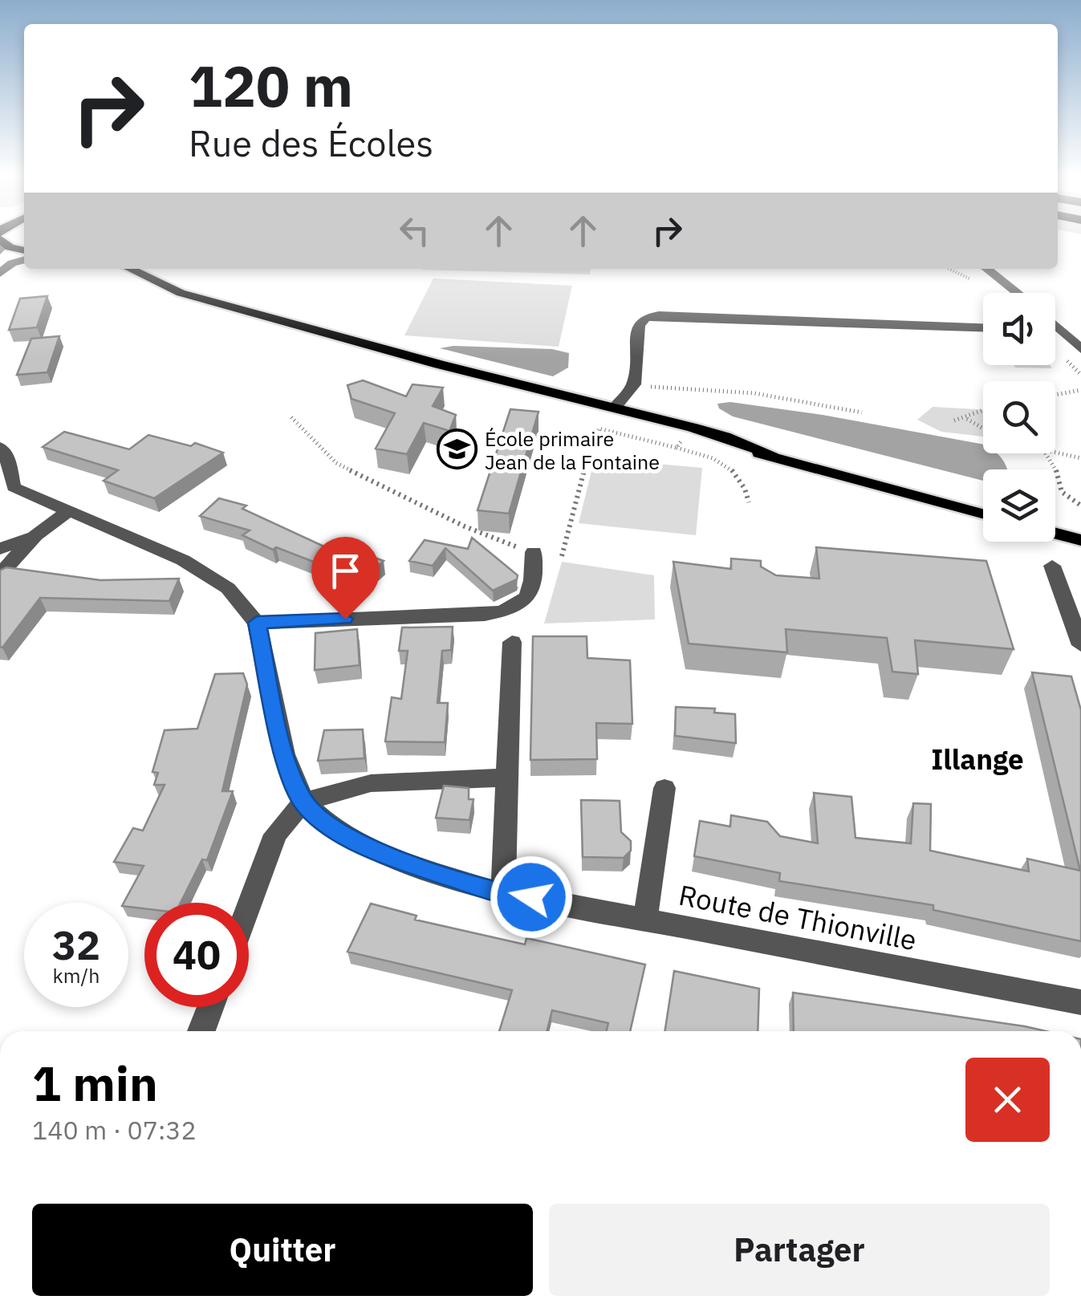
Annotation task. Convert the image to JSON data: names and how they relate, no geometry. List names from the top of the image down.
{
  "streets": {
    "street": ["Route de Thionville"]
  },
  "districts": ["Illange"],
  "places": {
    "school or university": ["École primaire Jean de la Fontaine"]
  },
  "page": {
    "turn": ["120 m", "Rue des Écoles"],
    "speed": "32 km/h",
    "limit": "40",
    "heading": ["1 min", "140 m · 07:32"],
    "buttons": ["Quitter", "Partager"]
  }
}
